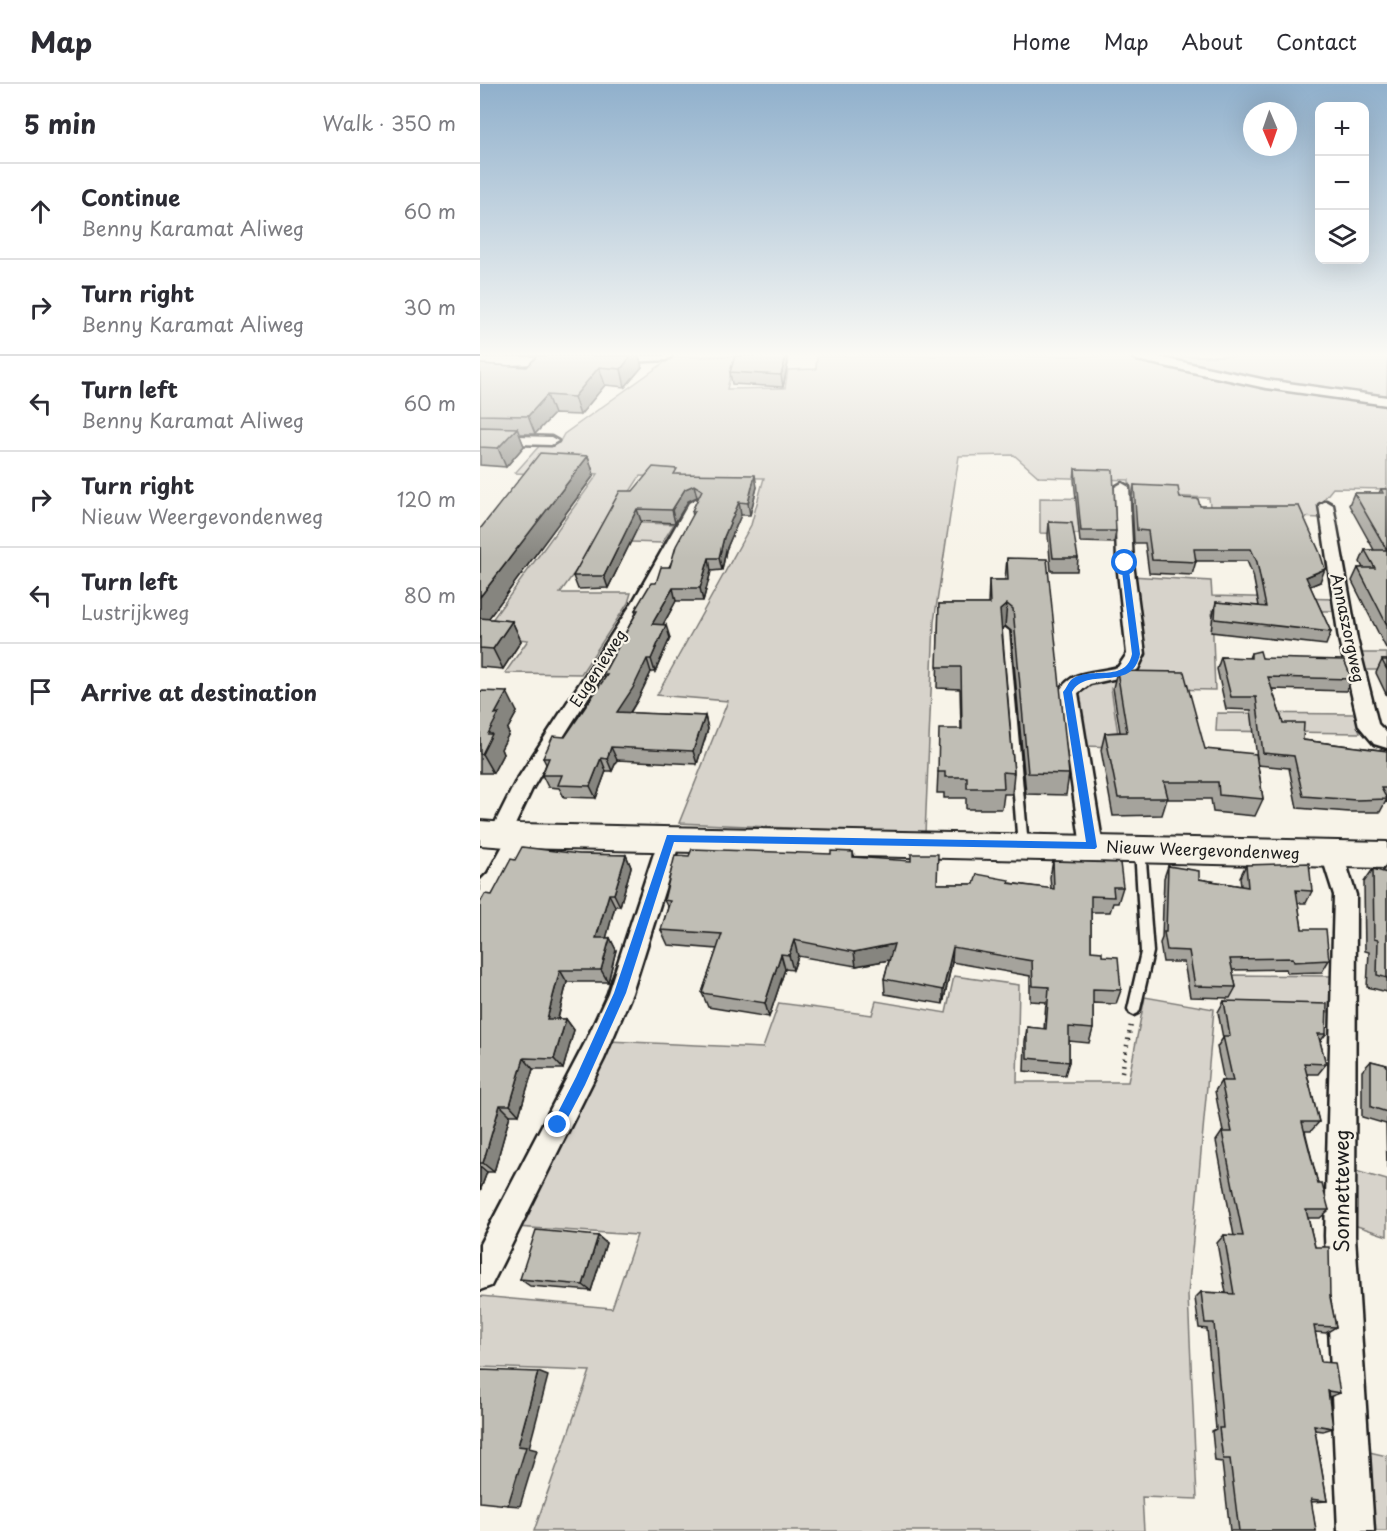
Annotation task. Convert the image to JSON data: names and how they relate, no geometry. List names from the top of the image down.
{
  "streets": {
    "street": [
      "Annaszorgweg",
      "Eugenieweg",
      "Nieuw Weergevondenweg",
      "Sonnetteweg"
    ]
  },
  "crossings": [
    ["Eugenieweg", "Nieuw Weergevondenweg"],
    ["Nieuw Weergevondenweg", "Sonnetteweg"]
  ],
  "north": "bottom",
  "page": {
    "header": "Map",
    "nav": [
      "Home",
      "Map",
      "About",
      "Contact"
    ],
    "heading": ["5 min", "Walk · 350 m"],
    "map_buttons": ["+", "−"],
    "list": [
      ["Continue", "Benny Karamat Aliweg", "60 m"],
      ["Turn right", "Benny Karamat Aliweg", "30 m"],
      ["Turn left", "Benny Karamat Aliweg", "60 m"],
      ["Turn right", "Nieuw Weergevondenweg", "120 m"],
      ["Turn left", "Lustrijkweg", "80 m"],
      "Arrive at destination"
    ]
  }
}
